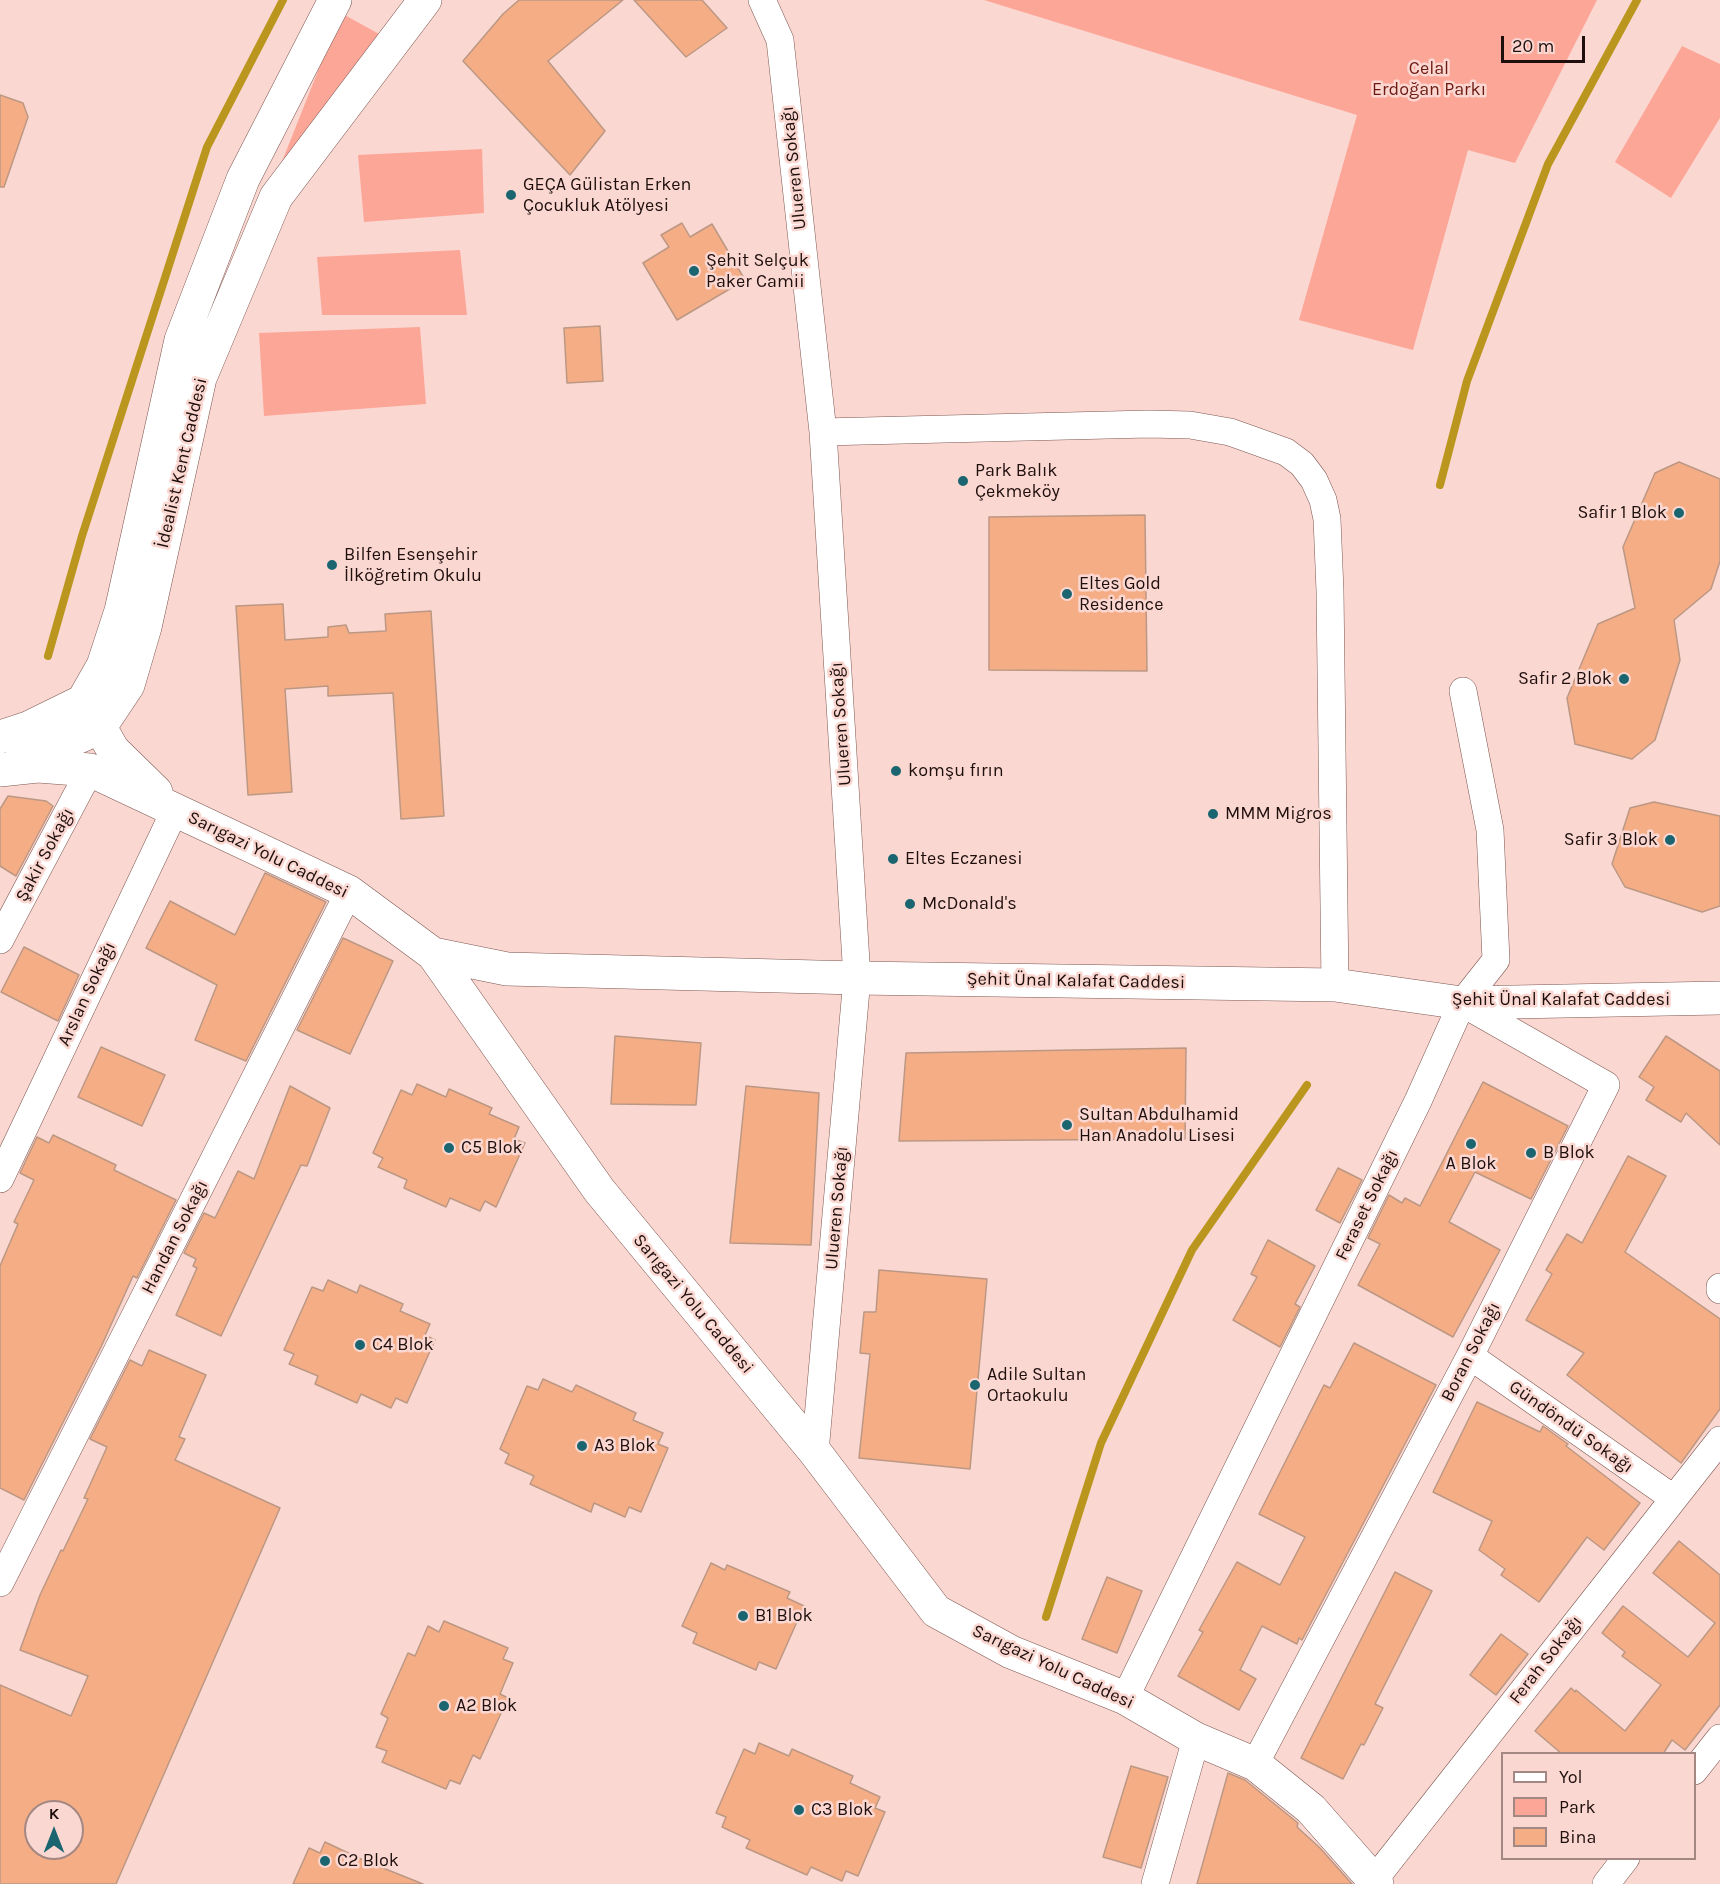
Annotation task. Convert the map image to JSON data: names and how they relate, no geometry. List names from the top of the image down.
{
  "streets": {
    "street": [
      "Ulueren Sokağı",
      "İdealist Kent Caddesi",
      "Şakir Sokağı",
      "Sarıgazi Yolu Caddesi",
      "Şehit Ünal Kalafat Caddesi",
      "Arslan Sokağı",
      "Feraset Sokağı",
      "Handan Sokağı",
      "Boran Sokağı",
      "Gündöndü Sokağı",
      "Ferah Sokağı"
    ]
  },
  "crossings": [
    ["Ulueren Sokağı", "Sarıgazi Yolu Caddesi"],
    ["Ulueren Sokağı", "Şehit Ünal Kalafat Caddesi"],
    ["Şakir Sokağı", "Sarıgazi Yolu Caddesi"],
    ["Sarıgazi Yolu Caddesi", "Şehit Ünal Kalafat Caddesi"],
    ["Sarıgazi Yolu Caddesi", "Arslan Sokağı"],
    ["Sarıgazi Yolu Caddesi", "Feraset Sokağı"],
    ["Sarıgazi Yolu Caddesi", "Handan Sokağı"],
    ["Sarıgazi Yolu Caddesi", "Boran Sokağı"],
    ["Sarıgazi Yolu Caddesi", "Ferah Sokağı"],
    ["Şehit Ünal Kalafat Caddesi", "Feraset Sokağı"],
    ["Şehit Ünal Kalafat Caddesi", "Boran Sokağı"],
    ["Feraset Sokağı", "Boran Sokağı"],
    ["Boran Sokağı", "Gündöndü Sokağı"],
    ["Gündöndü Sokağı", "Ferah Sokağı"]
  ],
  "parks": ["Celal Erdoğan Parkı"],
  "places": [
    "GEÇA Gülistan Erken Çocukluk Atölyesi",
    "Şehit Selçuk Paker Camii",
    "Park Balık Çekmeköy",
    "Safir 1 Blok",
    "Bilfen Esenşehir İlköğretim Okulu",
    "Eltes Gold Residence",
    "Safir 2 Blok",
    "komşu fırın",
    "MMM Migros",
    "Safir 3 Blok",
    "Eltes Eczanesi",
    "McDonald's",
    "Sultan Abdulhamid Han Anadolu Lisesi",
    "A Blok",
    "C5 Blok",
    "B Blok",
    "C4 Blok",
    "Adile Sultan Ortaokulu",
    "A3 Blok",
    "B1 Blok",
    "A2 Blok",
    "C3 Blok",
    "C2 Blok"
  ],
  "legend": ["Yol", "Park", "Bina"],
  "scale_bar": "20 m",
  "north": "top"
}
